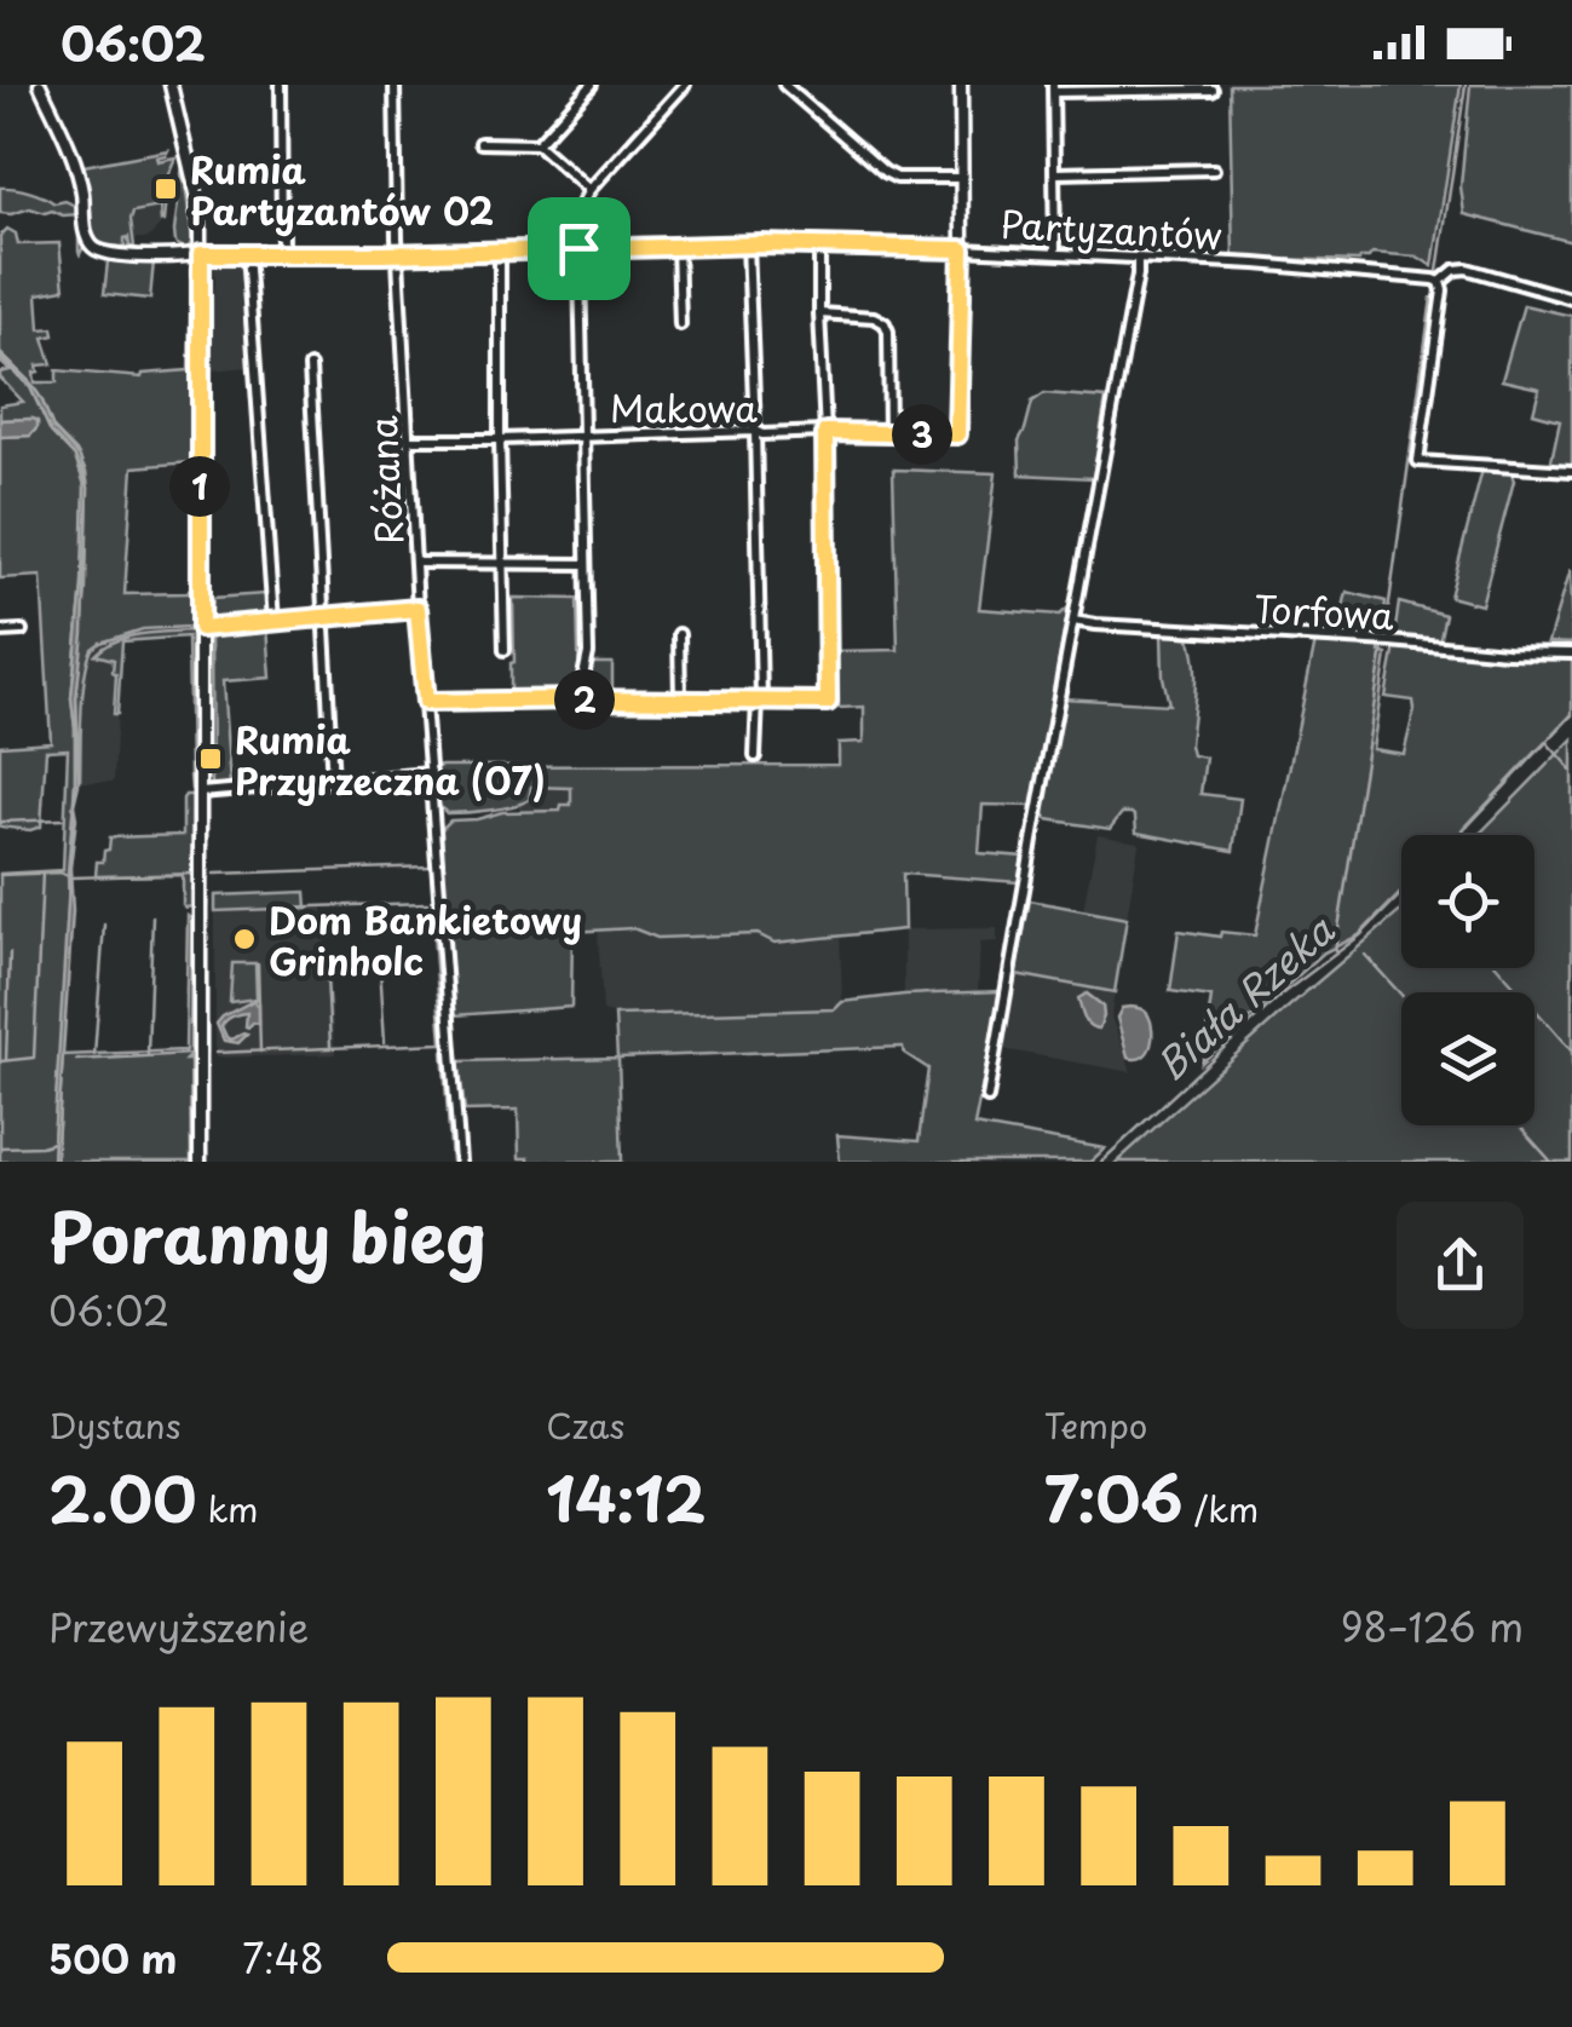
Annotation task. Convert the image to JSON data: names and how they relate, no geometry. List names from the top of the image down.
{
  "streets": {
    "street": [
      "Partyzantów",
      "Makowa",
      "Różana",
      "Torfowa"
    ]
  },
  "crossings": [
    ["Partyzantów", "Makowa"],
    ["Partyzantów", "Różana"],
    ["Makowa", "Różana"]
  ],
  "water": ["Biała Rzeka"],
  "places": {
    "transit": ["Rumia Partyzantów 02", "Rumia Przyrzeczna (07)"],
    "other": ["Dom Bankietowy Grinholc"]
  },
  "page": {
    "status": "06:02",
    "pins": ["3", "1", "2"],
    "heading": ["Poranny bieg", "06:02"],
    "stats": [
      ["Dystans", "2.00 km"],
      ["Czas", "14:12"],
      ["Tempo", "7:06 /km"]
    ],
    "chart": ["Przewyższenie", "98–126 m"],
    "list": [
      {
        "name": "500 m",
        "note": "7:48"
      }
    ]
  }
}
